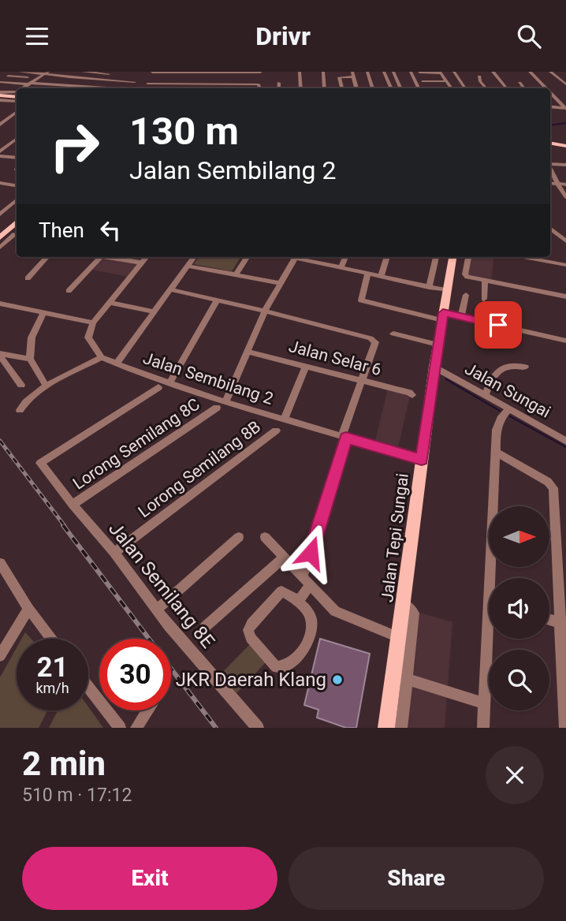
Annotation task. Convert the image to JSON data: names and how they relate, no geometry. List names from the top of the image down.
{
  "streets": {
    "main road": ["Jalan Tepi Sungai"],
    "street": [
      "Jalan Selar 6",
      "Jalan Sembilang 2",
      "Jalan Sungai",
      "Lorong Semilang 8C",
      "Lorong Semilang 8B",
      "Jalan Semilang 8E"
    ]
  },
  "crossings": [
    ["Jalan Sembilang 2", "Lorong Semilang 8C"],
    ["Jalan Sembilang 2", "Jalan Tepi Sungai"],
    ["Jalan Sungai", "Jalan Tepi Sungai"],
    ["Lorong Semilang 8C", "Jalan Semilang 8E"],
    ["Lorong Semilang 8B", "Jalan Semilang 8E"]
  ],
  "places": ["JKR Daerah Klang"],
  "north": "right",
  "page": {
    "header": "Drivr",
    "turn": ["130 m", "Jalan Sembilang 2"],
    "then": "Then",
    "speed": "21 km/h",
    "limit": "30",
    "heading": ["2 min", "510 m · 17:12"],
    "buttons": ["Exit", "Share"]
  }
}
